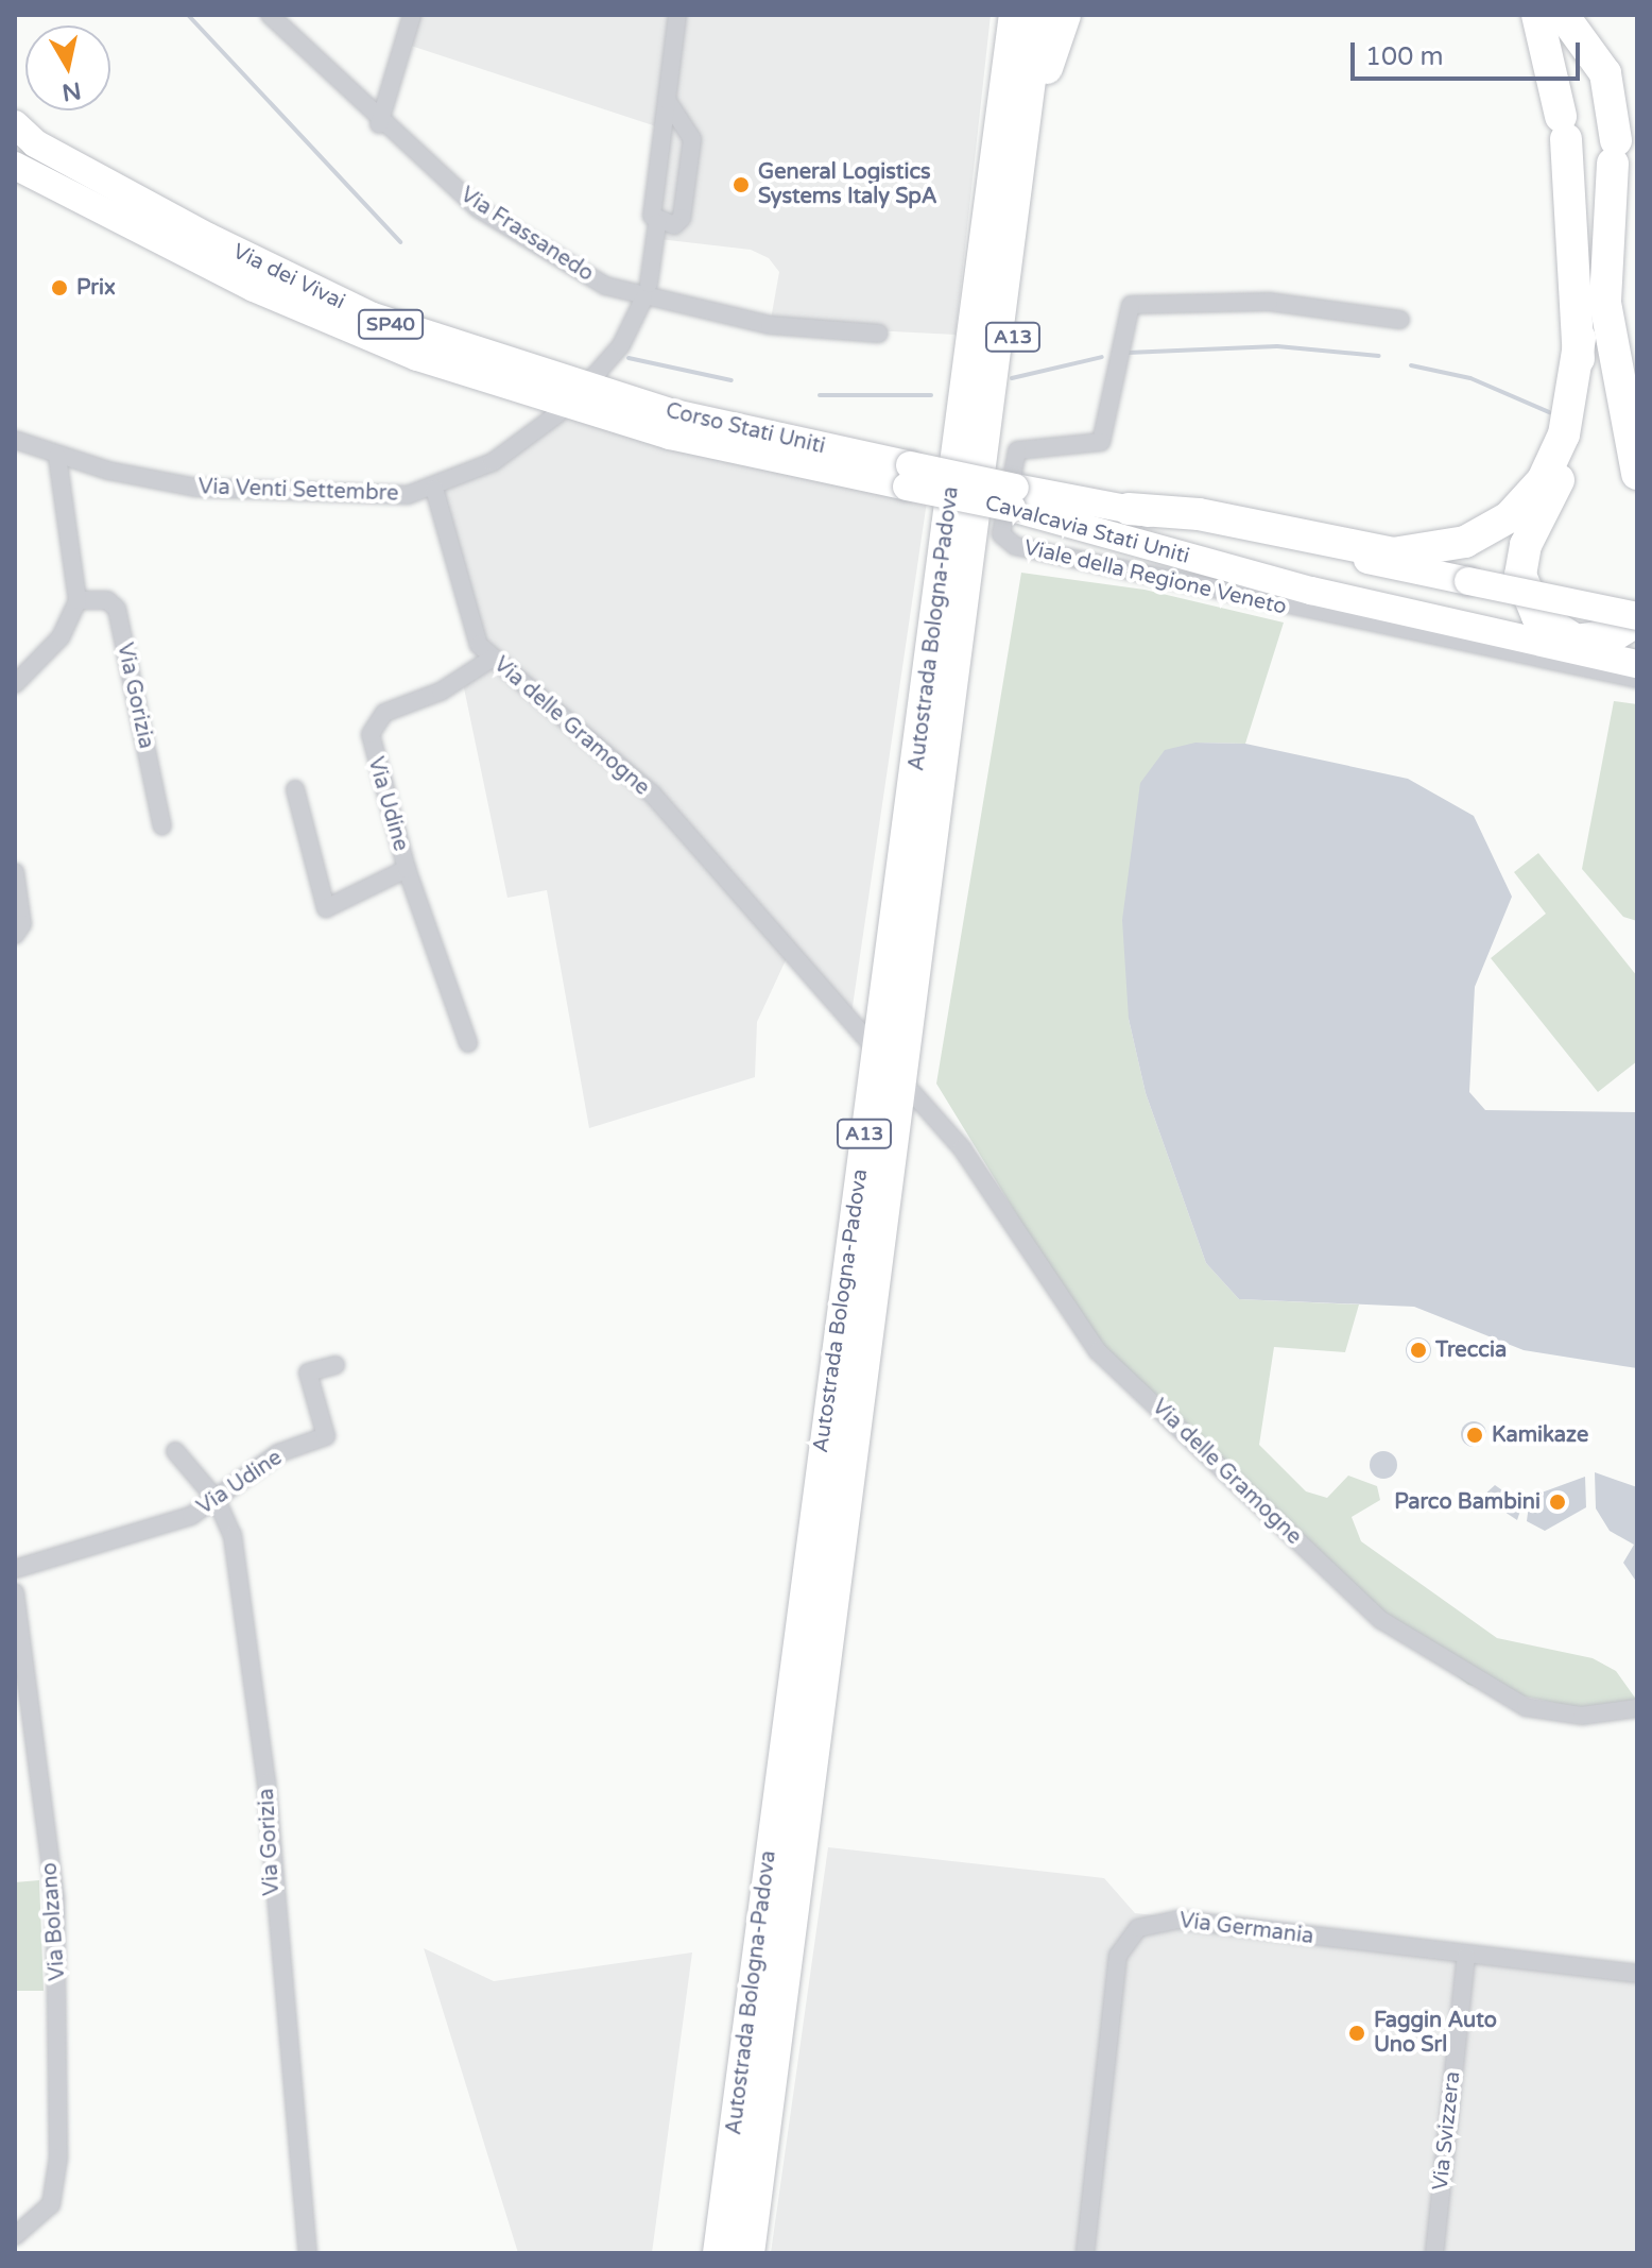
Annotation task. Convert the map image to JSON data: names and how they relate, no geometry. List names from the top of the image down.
{
  "streets": {
    "highway": ["A13", "Autostrada Bologna-Padova"],
    "main road": [
      "Via dei Vivai",
      "SP40",
      "Corso Stati Uniti",
      "Cavalcavia Stati Uniti"
    ],
    "street": [
      "Via Frassanedo",
      "Via Venti Settembre",
      "Viale della Regione Veneto",
      "Via Gorizia",
      "Via delle Gramogne",
      "Via Udine",
      "Via Bolzano",
      "Via Germania",
      "Via Svizzera"
    ]
  },
  "crossings": [
    ["Via dei Vivai", "Corso Stati Uniti"],
    ["A13", "Autostrada Bologna-Padova"],
    ["Corso Stati Uniti", "Cavalcavia Stati Uniti"],
    ["Via Venti Settembre", "Via delle Gramogne"],
    ["Via Gorizia", "Via Udine"],
    ["Via delle Gramogne", "Via Udine"],
    ["Via Germania", "Via Svizzera"]
  ],
  "places": [
    "General Logistics Systems Italy SpA",
    "Prix",
    "Treccia",
    "Kamikaze",
    "Parco Bambini",
    "Faggin Auto Uno Srl"
  ],
  "scale_bar": "100 m",
  "north": "bottom"
}
